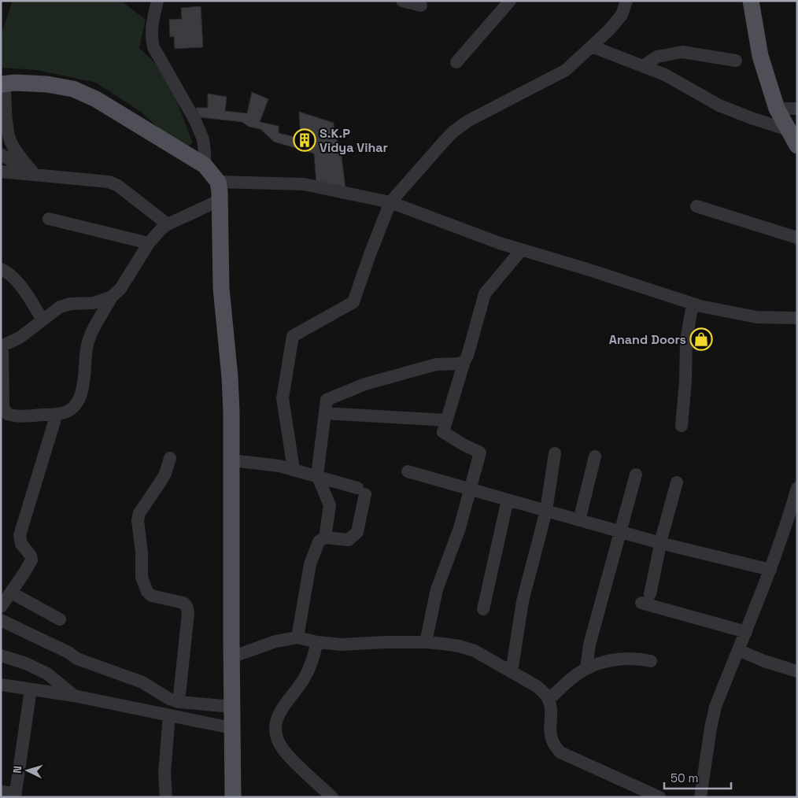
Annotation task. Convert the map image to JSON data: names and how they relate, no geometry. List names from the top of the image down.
{
  "places": {
    "building": ["S.K.P Vidya Vihar"],
    "shop": ["Anand Doors"]
  },
  "scale_bar": "50 m",
  "north": "left"
}
